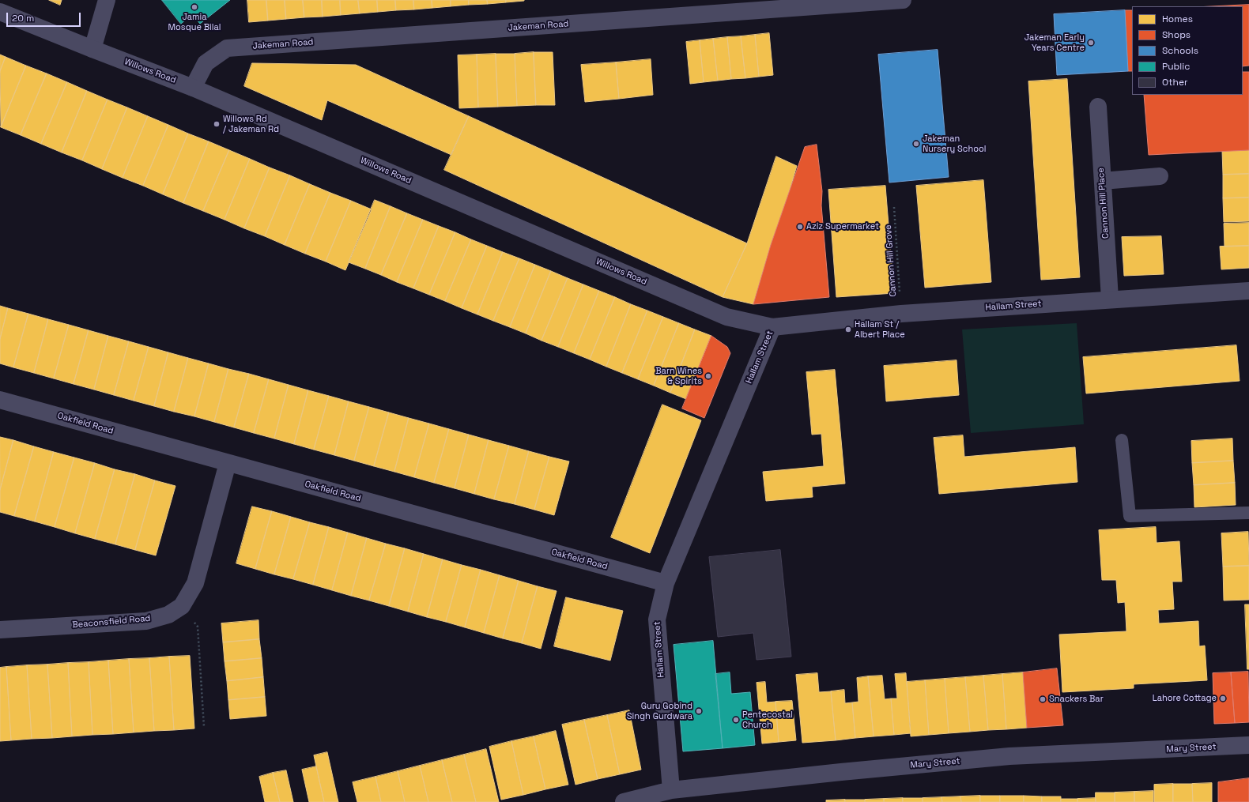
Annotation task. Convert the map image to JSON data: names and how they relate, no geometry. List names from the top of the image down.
{
  "streets": {
    "street": [
      "Jakeman Road",
      "Willows Road",
      "Cannon Hill Place",
      "Hallam Street",
      "Oakfield Road",
      "Beaconsfield Road",
      "Mary Street"
    ],
    "path": ["Cannon Hill Grove"]
  },
  "crossings": [
    ["Jakeman Road", "Willows Road"],
    ["Willows Road", "Hallam Street"],
    ["Cannon Hill Place", "Hallam Street"],
    ["Cannon Hill Grove", "Hallam Street"],
    ["Hallam Street", "Oakfield Road"],
    ["Hallam Street", "Mary Street"],
    ["Oakfield Road", "Beaconsfield Road"]
  ],
  "places": [
    "Jamia Mosque Bilal",
    "Jakeman Early Years Centre",
    "Willows Rd / Jakeman Rd",
    "Jakeman Nursery School",
    "Aziz Supermarket",
    "Hallam St / Albert Place",
    "Barn Wines & Spirits",
    "Lahore Cottage",
    "Snackers Bar",
    "Guru Gobind Singh Gurdwara",
    "Pentecostal Church"
  ],
  "legend": [
    "Homes",
    "Shops",
    "Schools",
    "Public",
    "Other"
  ],
  "scale_bar": "20 m"
}
